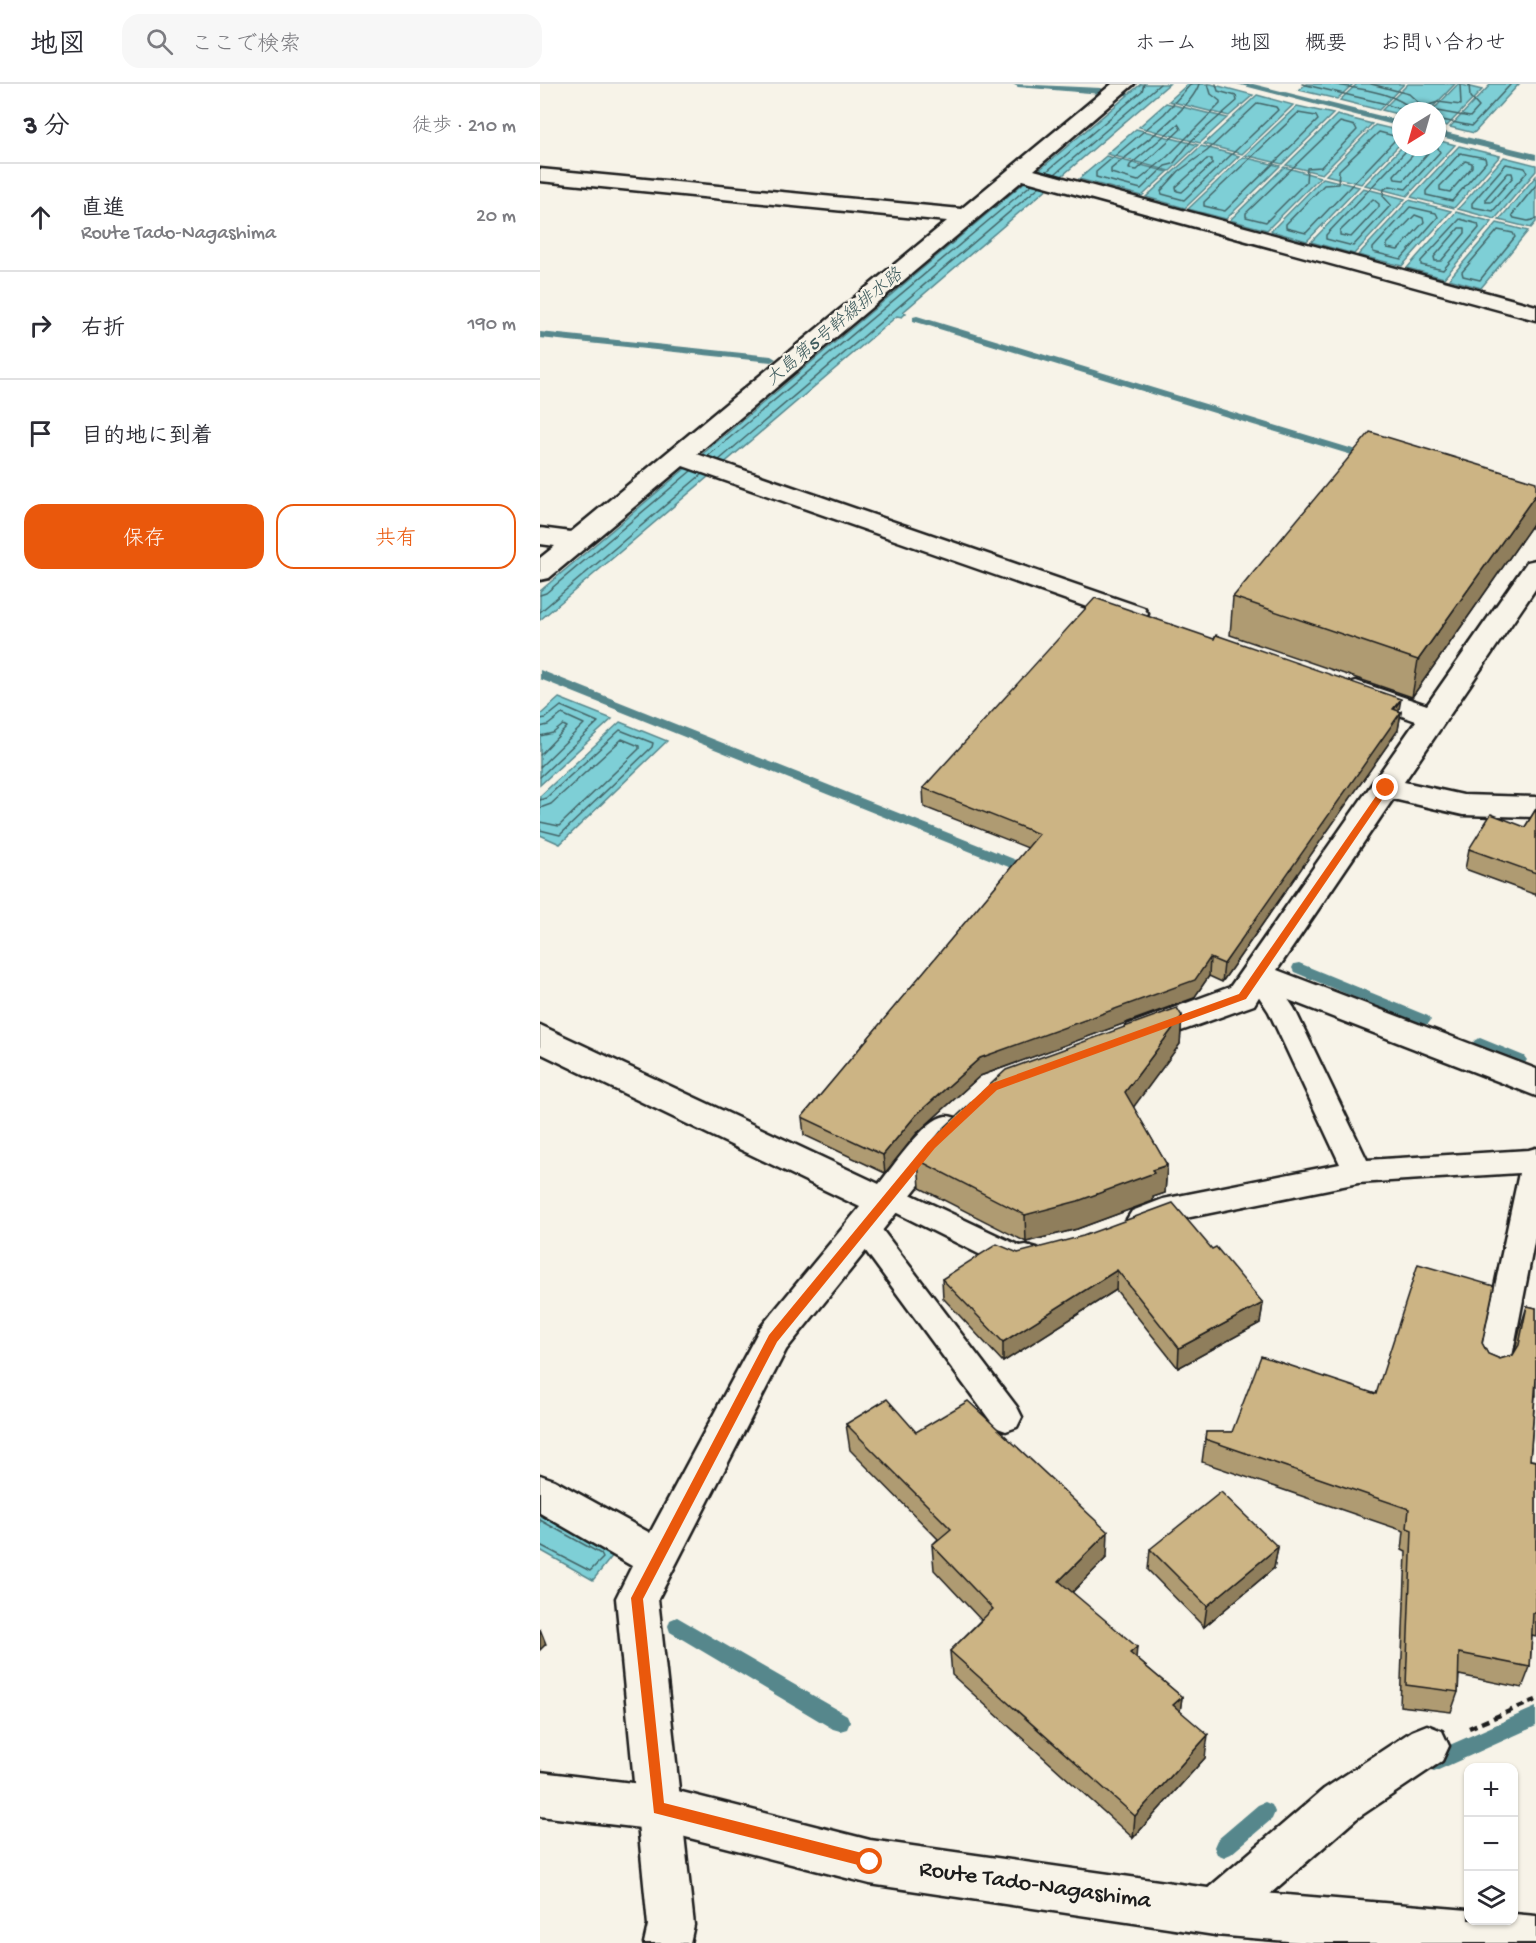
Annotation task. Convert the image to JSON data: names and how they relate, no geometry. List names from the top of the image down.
{
  "streets": {
    "street": ["Route Tado-Nagashima"]
  },
  "water": ["大島第5号幹線排水路"],
  "north": "bottom left",
  "page": {
    "header": "地図",
    "search": "ここで検索",
    "nav": [
      "ホーム",
      "地図",
      "概要",
      "お問い合わせ"
    ],
    "heading": ["3 分", "徒歩 · 210 m"],
    "list": [
      ["直進", "Route Tado-Nagashima", "20 m"],
      ["右折", "190 m"],
      "目的地に到着"
    ],
    "buttons": ["保存", "共有"],
    "map_buttons": ["+", "−"]
  }
}
